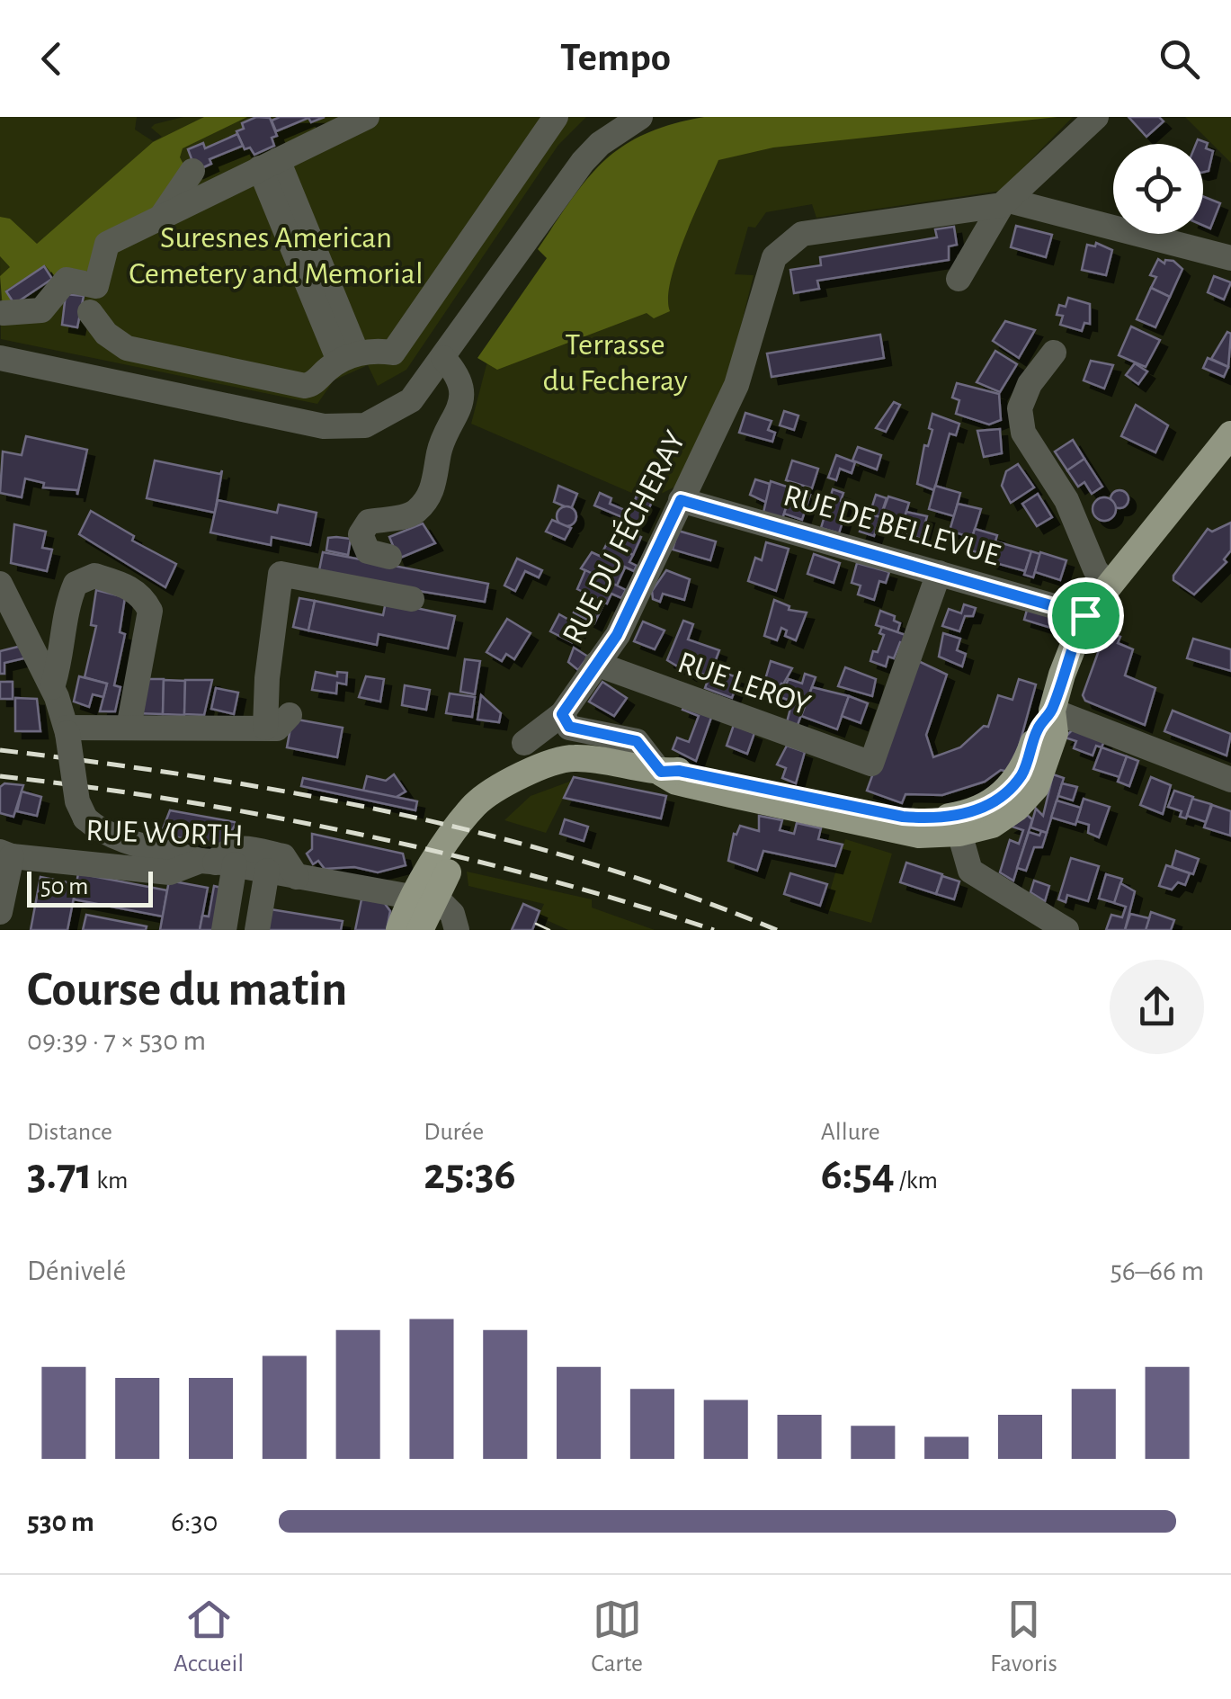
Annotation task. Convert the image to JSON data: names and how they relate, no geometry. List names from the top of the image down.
{
  "streets": {
    "street": [
      "RUE DE BELLEVUE",
      "RUE DU FÉCHERAY",
      "RUE LEROY",
      "RUE WORTH"
    ]
  },
  "crossings": [
    ["RUE DE BELLEVUE", "RUE DU FÉCHERAY"],
    ["RUE DE BELLEVUE", "RUE LEROY"],
    ["RUE DU FÉCHERAY", "RUE LEROY"]
  ],
  "parks": ["Suresnes American Cemetery and Memorial", "Terrasse du Fecheray"],
  "scale_bar": "50 m",
  "page": {
    "header": "Tempo",
    "scale": "50 m",
    "heading": ["Course du matin", "09:39 · 7 × 530 m"],
    "stats": [
      ["Distance", "3.71 km"],
      ["Durée", "25:36"],
      ["Allure", "6:54 /km"]
    ],
    "chart": ["Dénivelé", "56–66 m"],
    "list": [
      {
        "name": "530 m",
        "note": "6:30"
      }
    ],
    "tabs": ["Accueil", "Carte", "Favoris"]
  }
}
